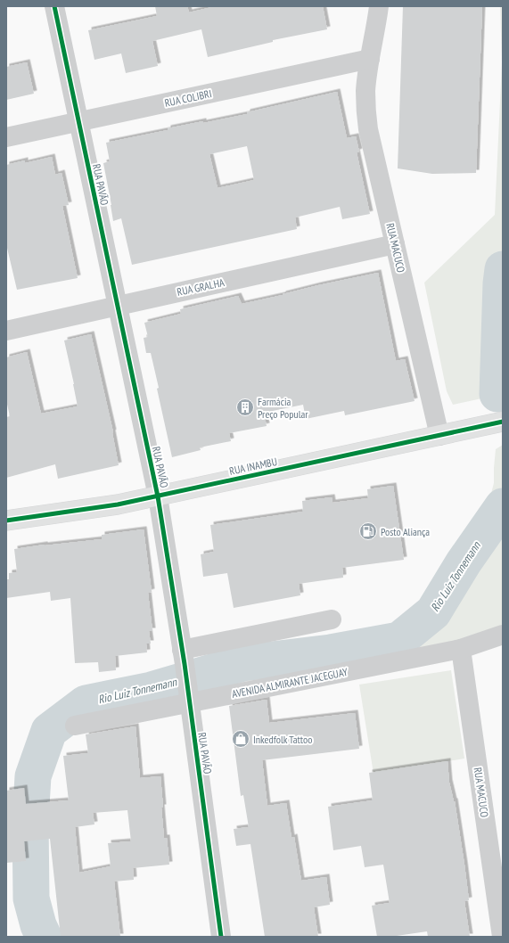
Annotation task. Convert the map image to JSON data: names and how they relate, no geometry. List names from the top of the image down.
{
  "streets": {
    "main road": ["RUA INAMBU"],
    "street": [
      "RUA COLIBRI",
      "RUA PAVÃO",
      "RUA MACUCO",
      "RUA GRALHA",
      "AVENIDA ALMIRANTE JACEGUAY"
    ]
  },
  "crossings": [
    ["RUA COLIBRI", "RUA PAVÃO"],
    ["RUA COLIBRI", "RUA MACUCO"],
    ["RUA PAVÃO", "RUA GRALHA"],
    ["RUA PAVÃO", "RUA INAMBU"],
    ["RUA PAVÃO", "AVENIDA ALMIRANTE JACEGUAY"],
    ["RUA MACUCO", "RUA GRALHA"],
    ["RUA MACUCO", "RUA INAMBU"],
    ["RUA MACUCO", "AVENIDA ALMIRANTE JACEGUAY"]
  ],
  "water": ["Rio Luiz Tonnemann"],
  "places": {
    "building": ["Farmácia Preço Popular"],
    "fuel station": ["Posto Aliança"],
    "shop": ["Inkedfolk Tattoo"]
  }
}
